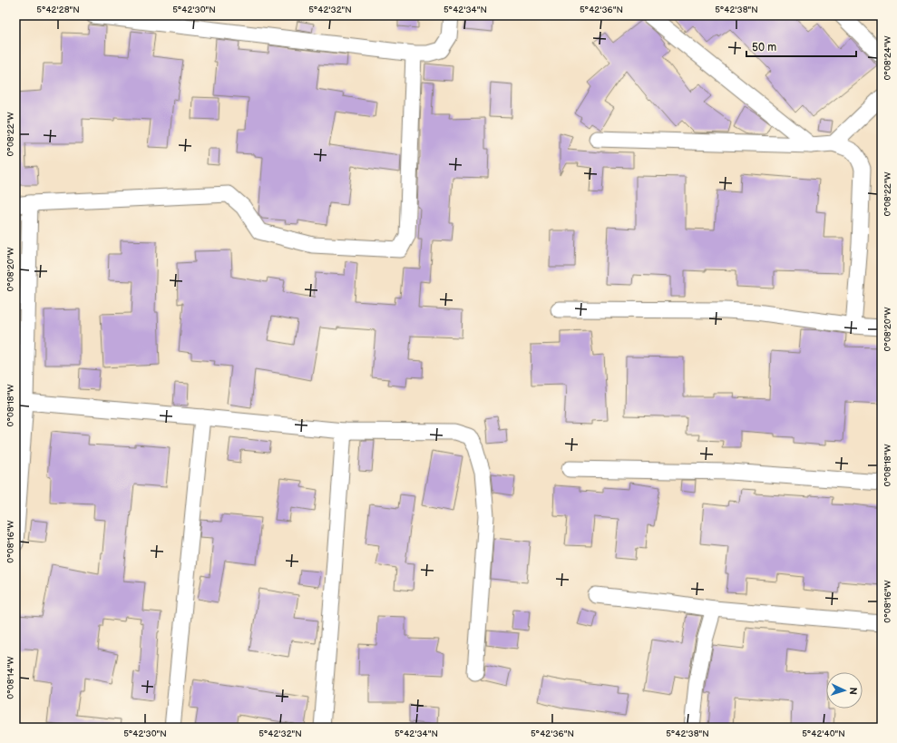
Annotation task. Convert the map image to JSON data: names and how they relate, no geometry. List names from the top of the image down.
{
  "scale_bar": "50 m",
  "north": "right",
  "coordinates": [
    "5°42'28\"N",
    "5°42'30\"N",
    "5°42'32\"N",
    "5°42'34\"N",
    "5°42'36\"N",
    "5°42'38\"N",
    "0°08'24\"W",
    "0°08'22\"W",
    "0°08'20\"W",
    "0°08'18\"W",
    "0°08'16\"W",
    "0°08'14\"W",
    "5°42'40\"N"
  ]
}
